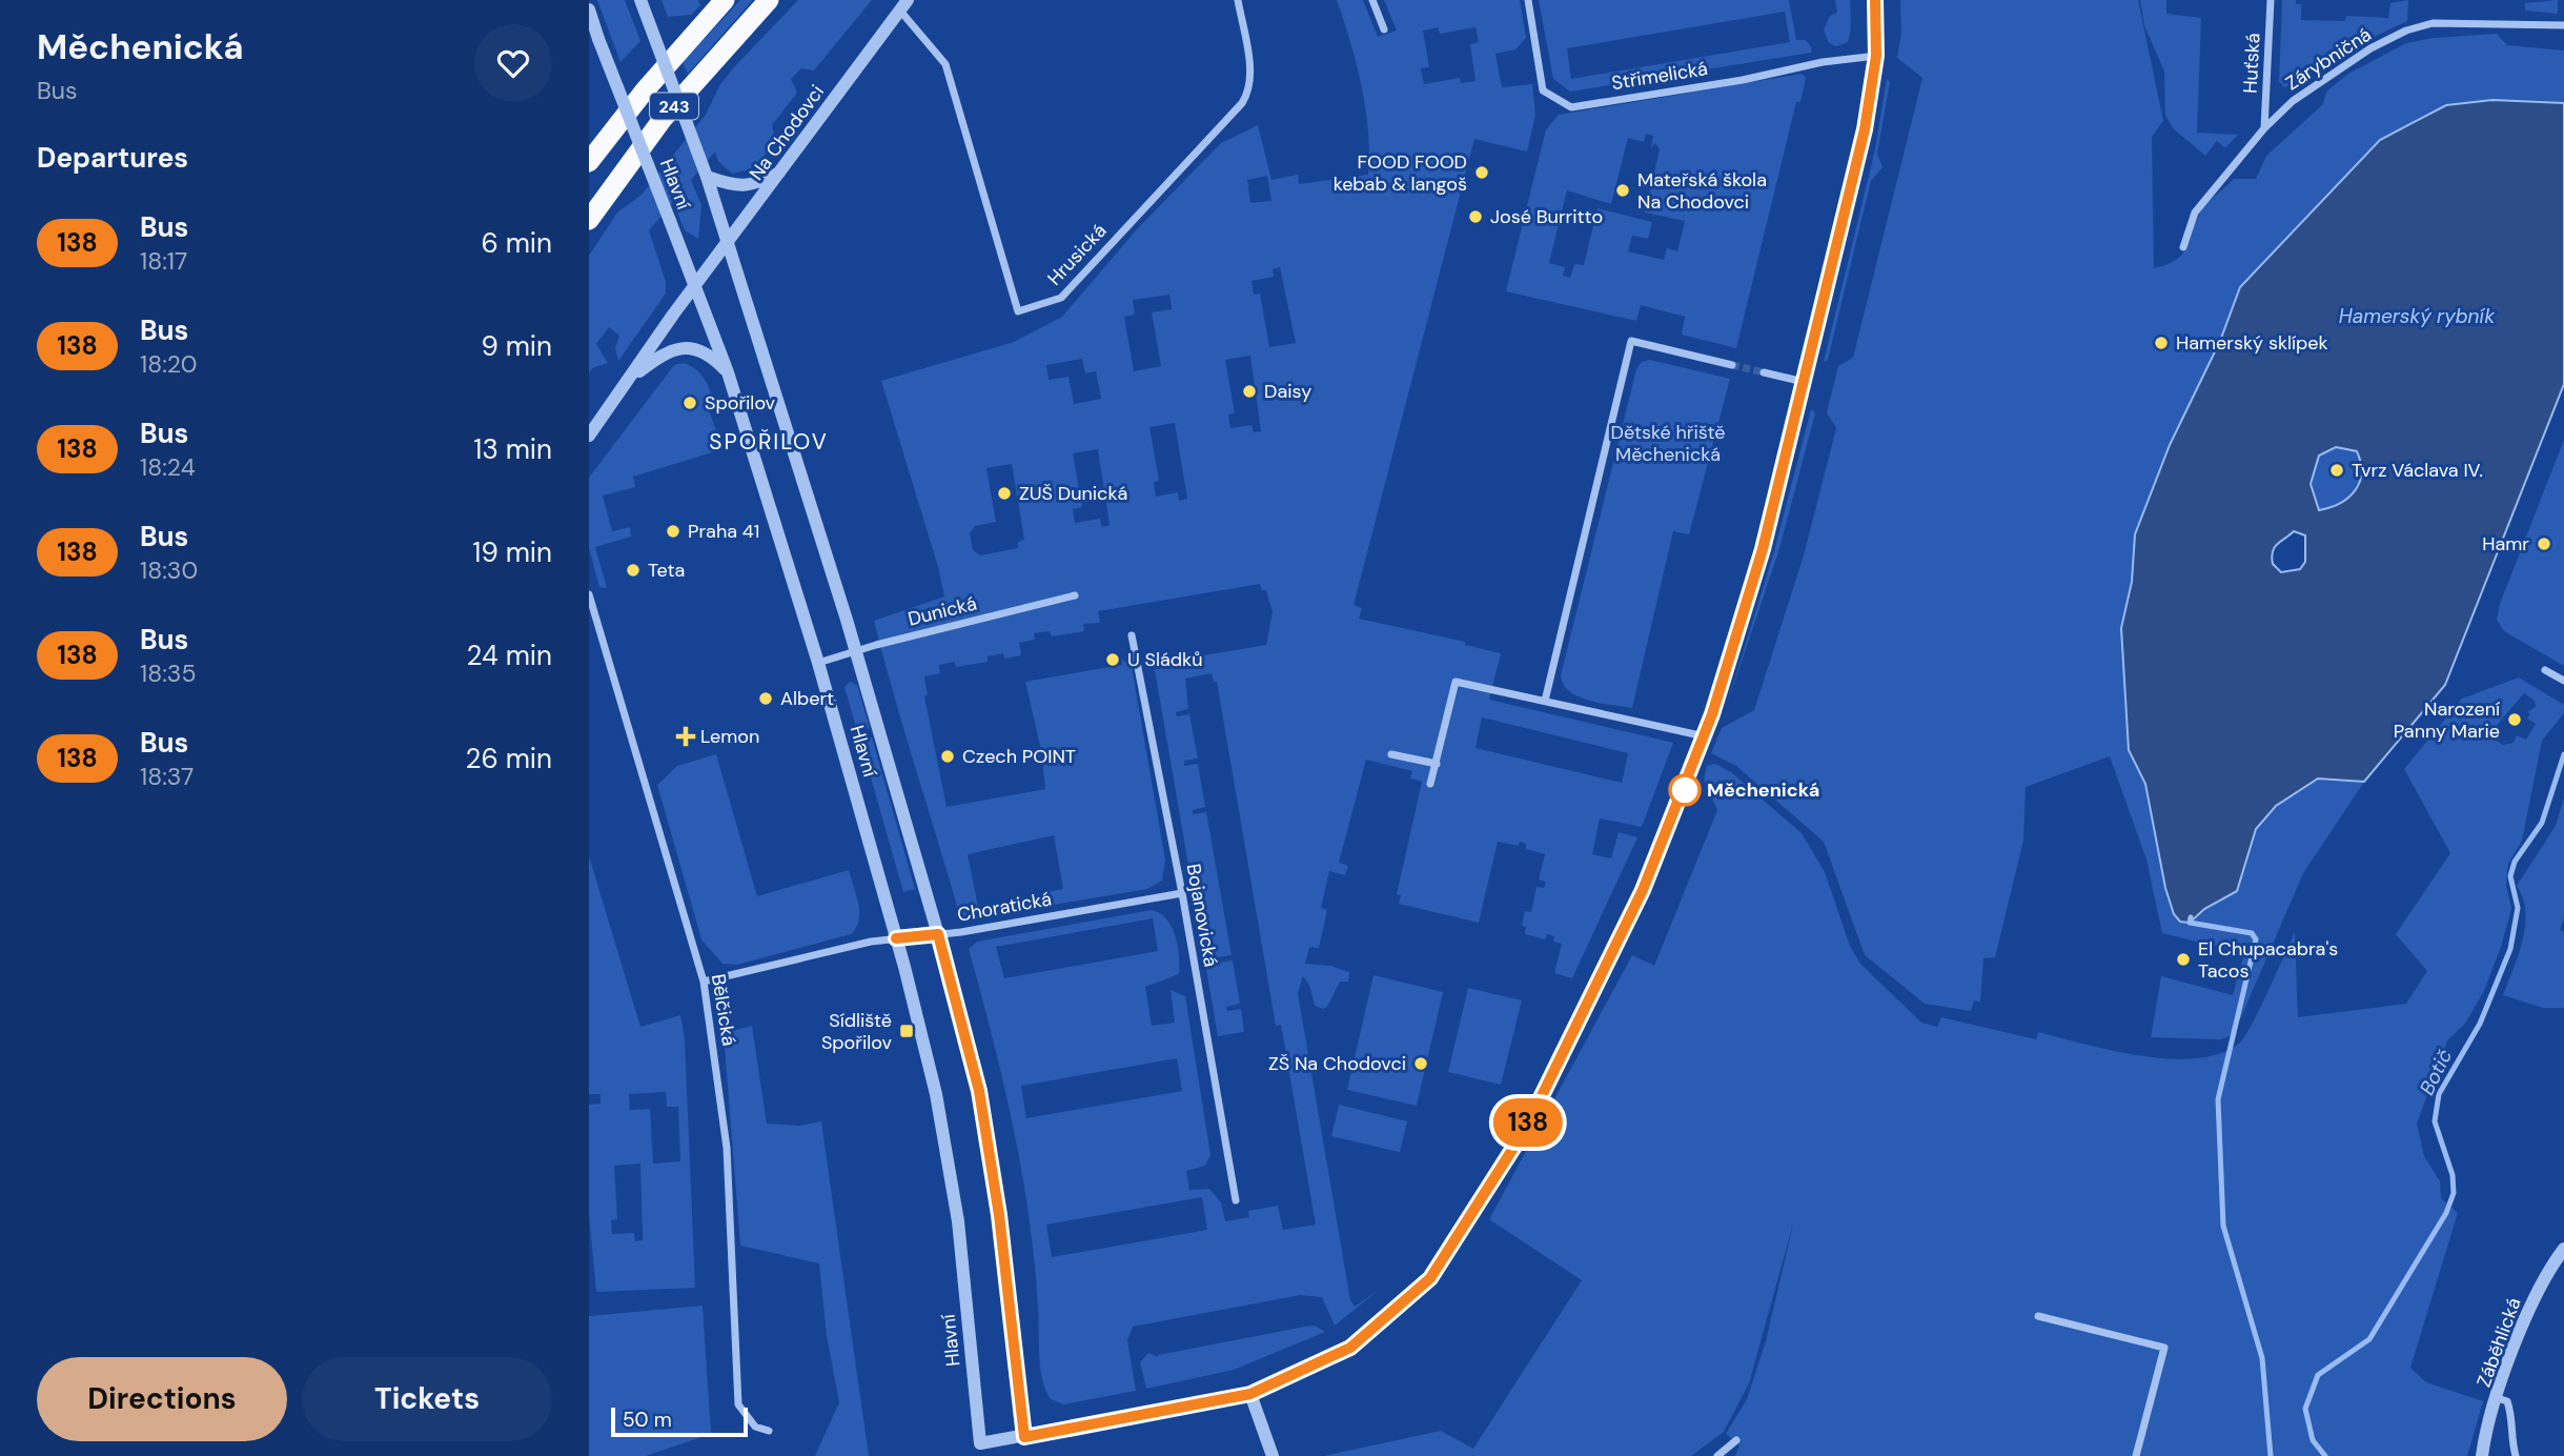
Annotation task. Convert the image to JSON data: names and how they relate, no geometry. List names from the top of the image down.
{
  "streets": {
    "highway": ["243"],
    "street": [
      "Zárybničná",
      "Huťská",
      "Střimelická",
      "Na Chodovci",
      "Hlavní",
      "Hrusická",
      "Dunická",
      "Choratická",
      "Bojanovická",
      "Bělčická",
      "Záběhlická"
    ]
  },
  "crossings": [
    ["Zárybničná", "Huťská"],
    ["Na Chodovci", "Hlavní"],
    ["Na Chodovci", "Hrusická"],
    ["Hlavní", "Dunická"],
    ["Hlavní", "Choratická"],
    ["Choratická", "Bojanovická"],
    ["Choratická", "Bělčická"]
  ],
  "districts": ["SPOŘILOV"],
  "water": ["Hamerský rybník", "Botič"],
  "parks": ["Dětské hřiště Měchenická"],
  "places": {
    "other": [
      "FOOD FOOD kebab & langoš",
      "Mateřská škola Na Chodovci",
      "José Burritto",
      "Hamerský sklípek",
      "Daisy",
      "Spořilov",
      "Tvrz Václava IV.",
      "ZUŠ Dunická",
      "Praha 41",
      "Hamr",
      "Teta",
      "U Sládků",
      "Albert",
      "Narození Panny Marie",
      "Czech POINT",
      "Měchenická",
      "El Chupacabra's Tacos",
      "ZŠ Na Chodovci"
    ],
    "health": ["Lemon"],
    "transit": ["Sídliště Spořilov"]
  },
  "lines": ["bus line 138"],
  "scale_bar": "50 m",
  "page": {
    "heading": [
      ["Měchenická", "Bus"],
      "Departures"
    ],
    "on_map": "138",
    "list": [
      {
        "mark": "138",
        "name": "Bus",
        "note": "18:17",
        "value": "6 min"
      },
      {
        "mark": "138",
        "name": "Bus",
        "note": "18:20",
        "value": "9 min"
      },
      {
        "mark": "138",
        "name": "Bus",
        "note": "18:24",
        "value": "13 min"
      },
      {
        "mark": "138",
        "name": "Bus",
        "note": "18:30",
        "value": "19 min"
      },
      {
        "mark": "138",
        "name": "Bus",
        "note": "18:35",
        "value": "24 min"
      },
      {
        "mark": "138",
        "name": "Bus",
        "note": "18:37",
        "value": "26 min"
      }
    ],
    "buttons": ["Directions", "Tickets"],
    "scale": "50 m"
  }
}
